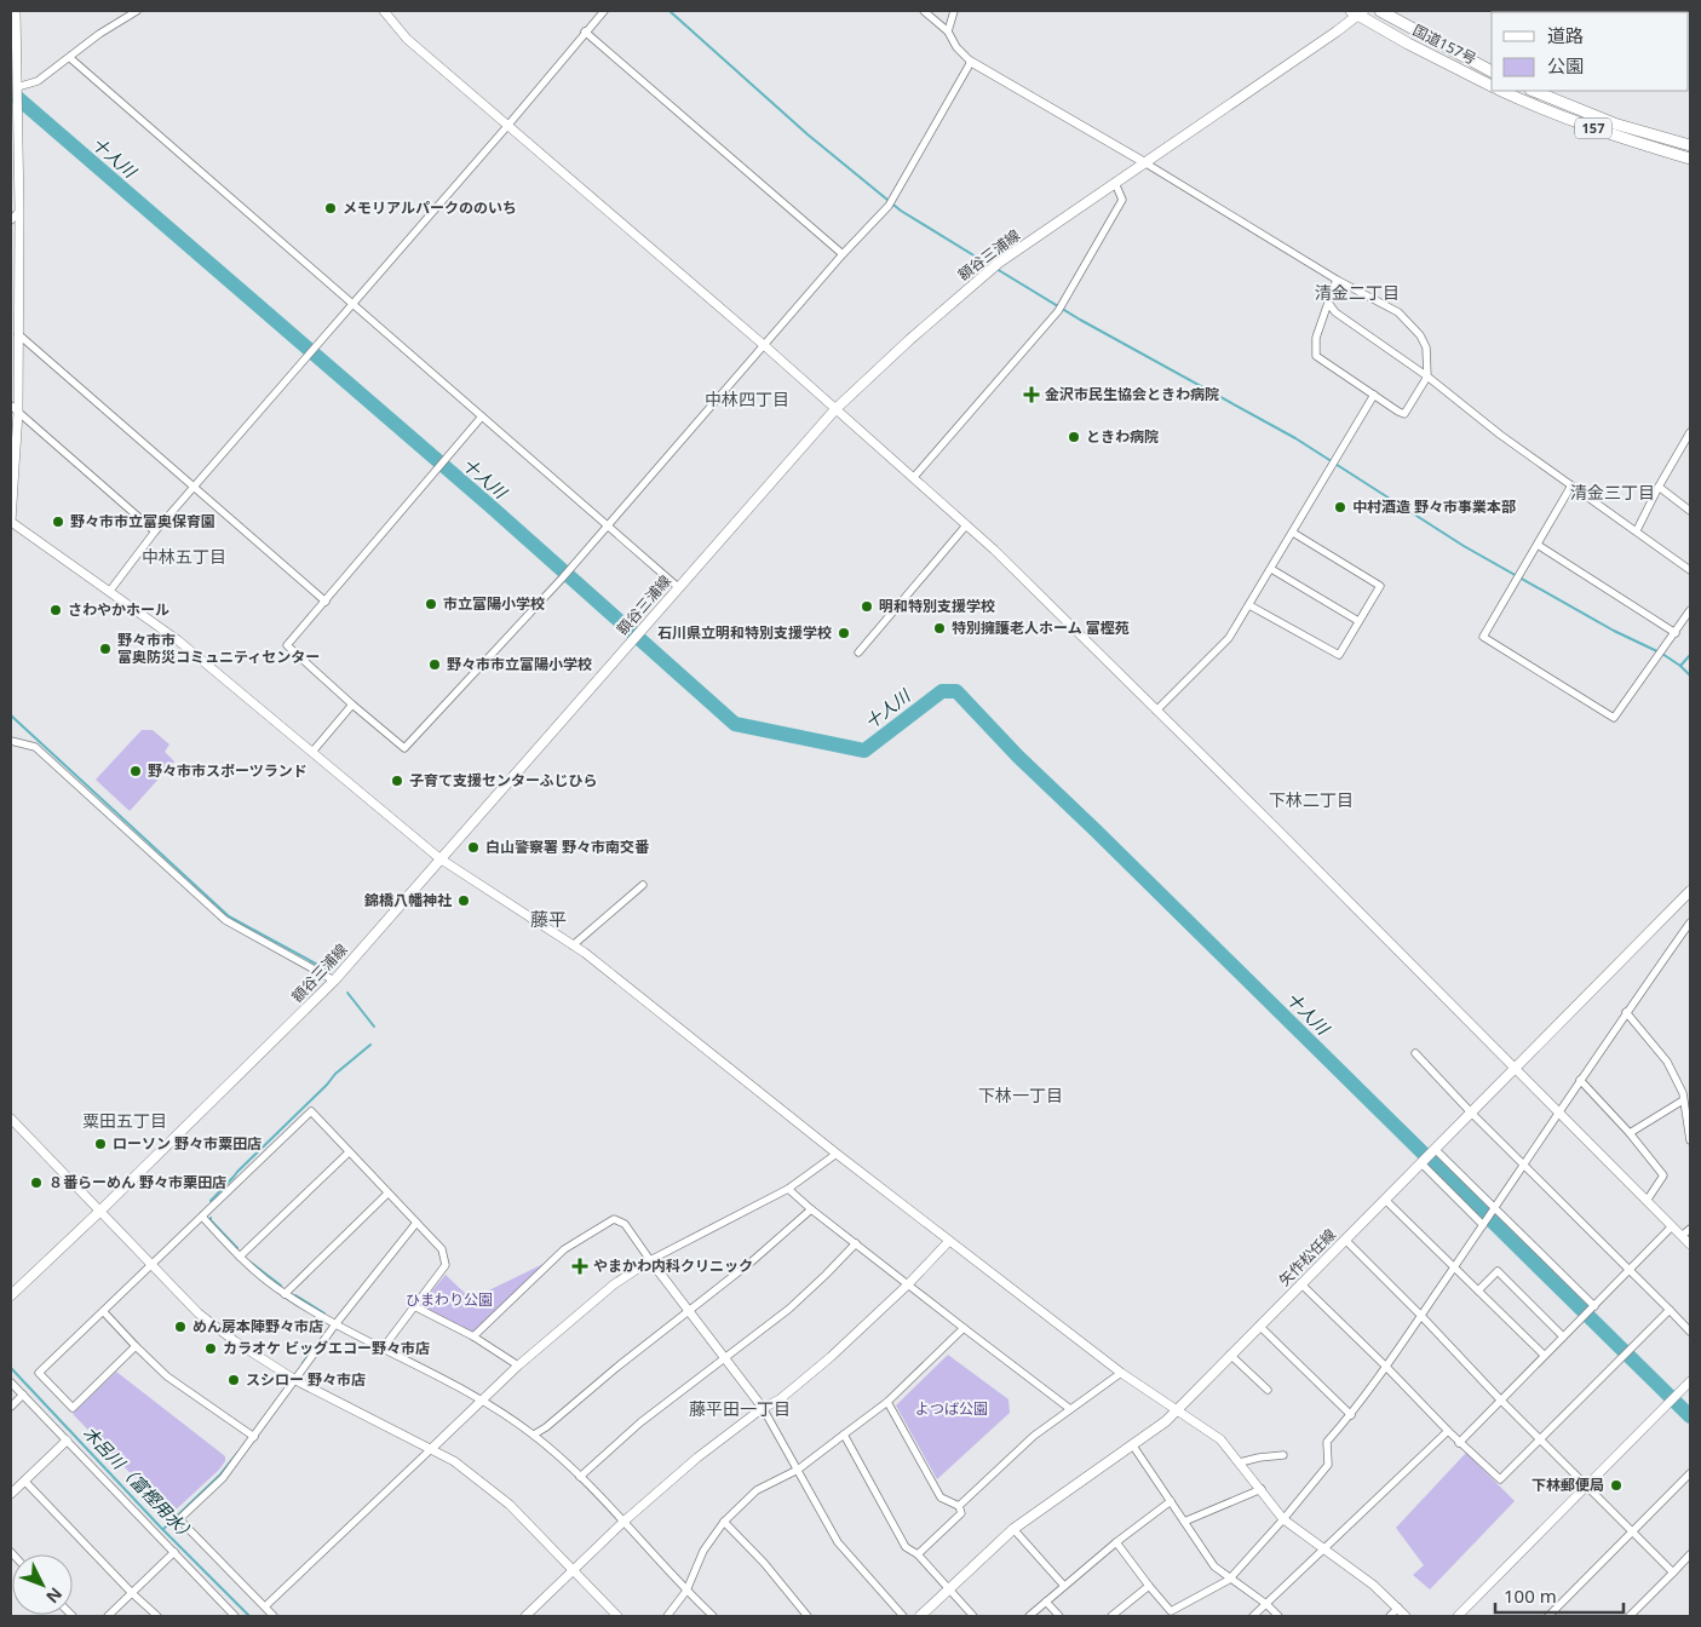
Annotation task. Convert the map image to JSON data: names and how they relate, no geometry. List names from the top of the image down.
{
  "streets": {
    "highway": ["国道157号", "157"],
    "main road": ["額谷三浦線", "矢作松任線"]
  },
  "crossings": [
    ["国道157号", "額谷三浦線"]
  ],
  "districts": [
    "清金二丁目",
    "中林四丁目",
    "清金三丁目",
    "中林五丁目",
    "下林二丁目",
    "藤平",
    "下林一丁目",
    "粟田五丁目",
    "藤平田一丁目"
  ],
  "water": ["十人川", "木呂川（富樫用水）"],
  "parks": ["ひまわり公園", "よつば公園"],
  "places": {
    "other": [
      "メモリアルパークののいち",
      "ときわ病院",
      "中村酒造 野々市事業本部",
      "野々市市立富奥保育園",
      "市立富陽小学校",
      "明和特別支援学校",
      "さわやかホール",
      "特別擁護老人ホーム 富樫苑",
      "石川県立明和特別支援学校",
      "野々市市 富奥防災コミュニティセンター",
      "野々市市立富陽小学校",
      "野々市市スポーツランド",
      "子育て支援センターふじひら",
      "白山警察署 野々市南交番",
      "錦橋八幡神社",
      "ローソン 野々市粟田店",
      "８番らーめん 野々市栗田店",
      "めん房本陣野々市店",
      "カラオケ ビッグエコー野々市店",
      "スシロー 野々市店",
      "下林郵便局"
    ],
    "health": ["金沢市民生協会ときわ病院", "やまかわ内科クリニック"]
  },
  "legend": ["道路", "公園"],
  "scale_bar": "100 m",
  "north": "bottom right"
}
